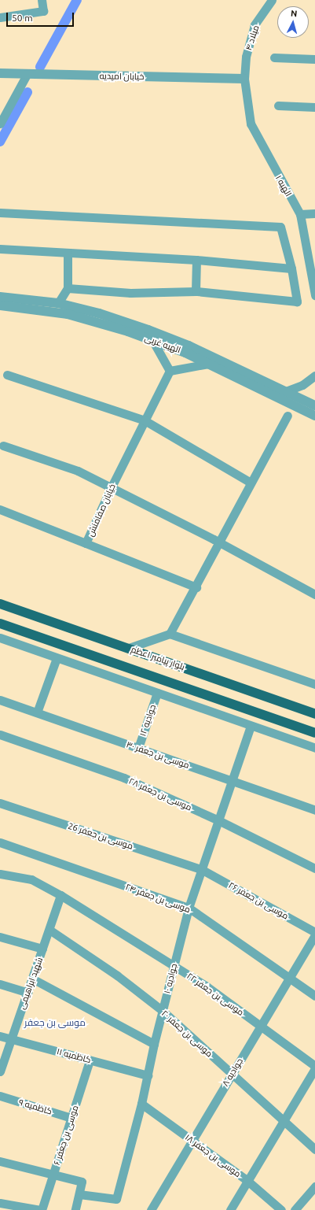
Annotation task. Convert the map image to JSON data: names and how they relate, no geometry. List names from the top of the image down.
{
  "streets": {
    "main road": ["بلوار پیامبر اعظم"],
    "street": [
      "میلاد ۴",
      "خیابان امیدیه",
      "الهیه ۱",
      "الهیه غربی",
      "خیابان صفامنش",
      "جوادیه ۱۲",
      "موسی بن جعفر ۳۰",
      "موسی بن جعفر ۲۸",
      "موسی بن جعفر 26",
      "موسی بن جعفر ۲۴",
      "موسی بن جعفر ۲۶",
      "جوادیه ۱۰",
      "شهید ابراهیمی",
      "موسی بن جعفر ۲۲",
      "موسی بن جعفر ۲۰",
      "کاظمیه ۱۱",
      "جوادیه ۸",
      "کاظمیه ۹",
      "موسی بن جعفر ۶",
      "موسی بن جعفر ۱۸"
    ]
  },
  "crossings": [
    ["میلاد ۴", "خیابان امیدیه"],
    ["میلاد ۴", "الهیه ۱"],
    ["خیابان امیدیه", "الهیه ۱"],
    ["جوادیه ۱۲", "موسی بن جعفر ۳۰"],
    ["موسی بن جعفر ۳۰", "جوادیه ۱۰"],
    ["موسی بن جعفر ۲۸", "جوادیه ۱۰"],
    ["موسی بن جعفر 26", "موسی بن جعفر ۲۶"],
    ["موسی بن جعفر 26", "جوادیه ۱۰"],
    ["موسی بن جعفر ۲۴", "جوادیه ۱۰"],
    ["موسی بن جعفر ۲۴", "جوادیه ۸"],
    ["موسی بن جعفر ۲۶", "جوادیه ۱۰"],
    ["جوادیه ۱۰", "موسی بن جعفر ۲۲"],
    ["جوادیه ۱۰", "موسی بن جعفر ۲۰"],
    ["جوادیه ۱۰", "کاظمیه ۱۱"],
    ["جوادیه ۱۰", "موسی بن جعفر ۱۸"],
    ["شهید ابراهیمی", "موسی بن جعفر ۲۲"],
    ["شهید ابراهیمی", "موسی بن جعفر ۲۰"],
    ["شهید ابراهیمی", "کاظمیه ۱۱"],
    ["موسی بن جعفر ۲۲", "جوادیه ۸"],
    ["موسی بن جعفر ۲۰", "جوادیه ۸"],
    ["کاظمیه ۱۱", "موسی بن جعفر ۶"],
    ["جوادیه ۸", "موسی بن جعفر ۱۸"],
    ["کاظمیه ۹", "موسی بن جعفر ۶"]
  ],
  "districts": ["موسی بن جعفر"],
  "scale_bar": "50 m",
  "north": "top"
}
